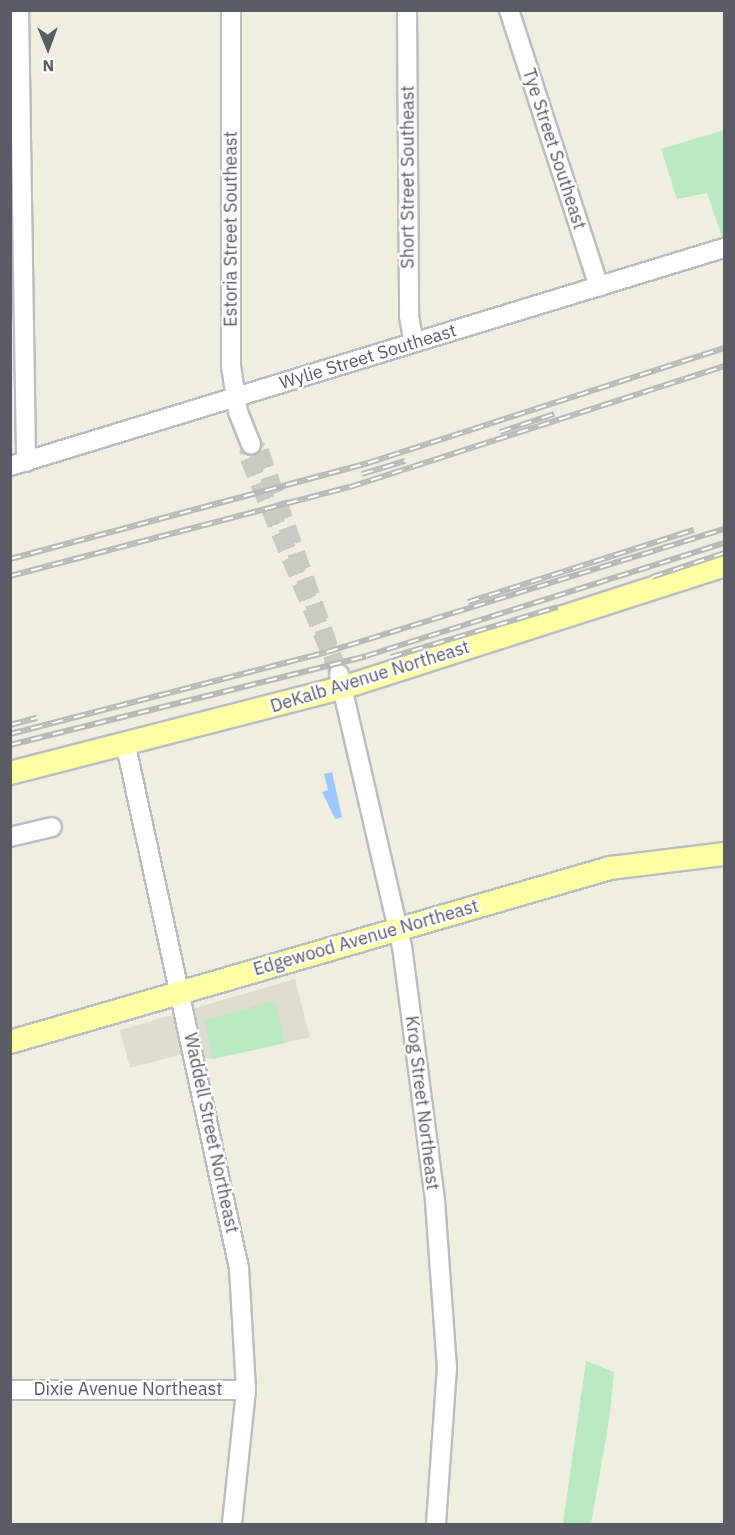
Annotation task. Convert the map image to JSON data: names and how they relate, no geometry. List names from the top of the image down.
{
  "streets": {
    "main road": ["DeKalb Avenue Northeast", "Edgewood Avenue Northeast"],
    "street": [
      "Tye Street Southeast",
      "Short Street Southeast",
      "Estoria Street Southeast",
      "Wylie Street Southeast",
      "Krog Street Northeast",
      "Waddell Street Northeast",
      "Dixie Avenue Northeast"
    ]
  },
  "crossings": [
    ["Tye Street Southeast", "Wylie Street Southeast"],
    ["Short Street Southeast", "Wylie Street Southeast"],
    ["Estoria Street Southeast", "Wylie Street Southeast"],
    ["DeKalb Avenue Northeast", "Krog Street Northeast"],
    ["DeKalb Avenue Northeast", "Waddell Street Northeast"],
    ["Edgewood Avenue Northeast", "Krog Street Northeast"],
    ["Edgewood Avenue Northeast", "Waddell Street Northeast"],
    ["Waddell Street Northeast", "Dixie Avenue Northeast"]
  ],
  "north": "bottom"
}
